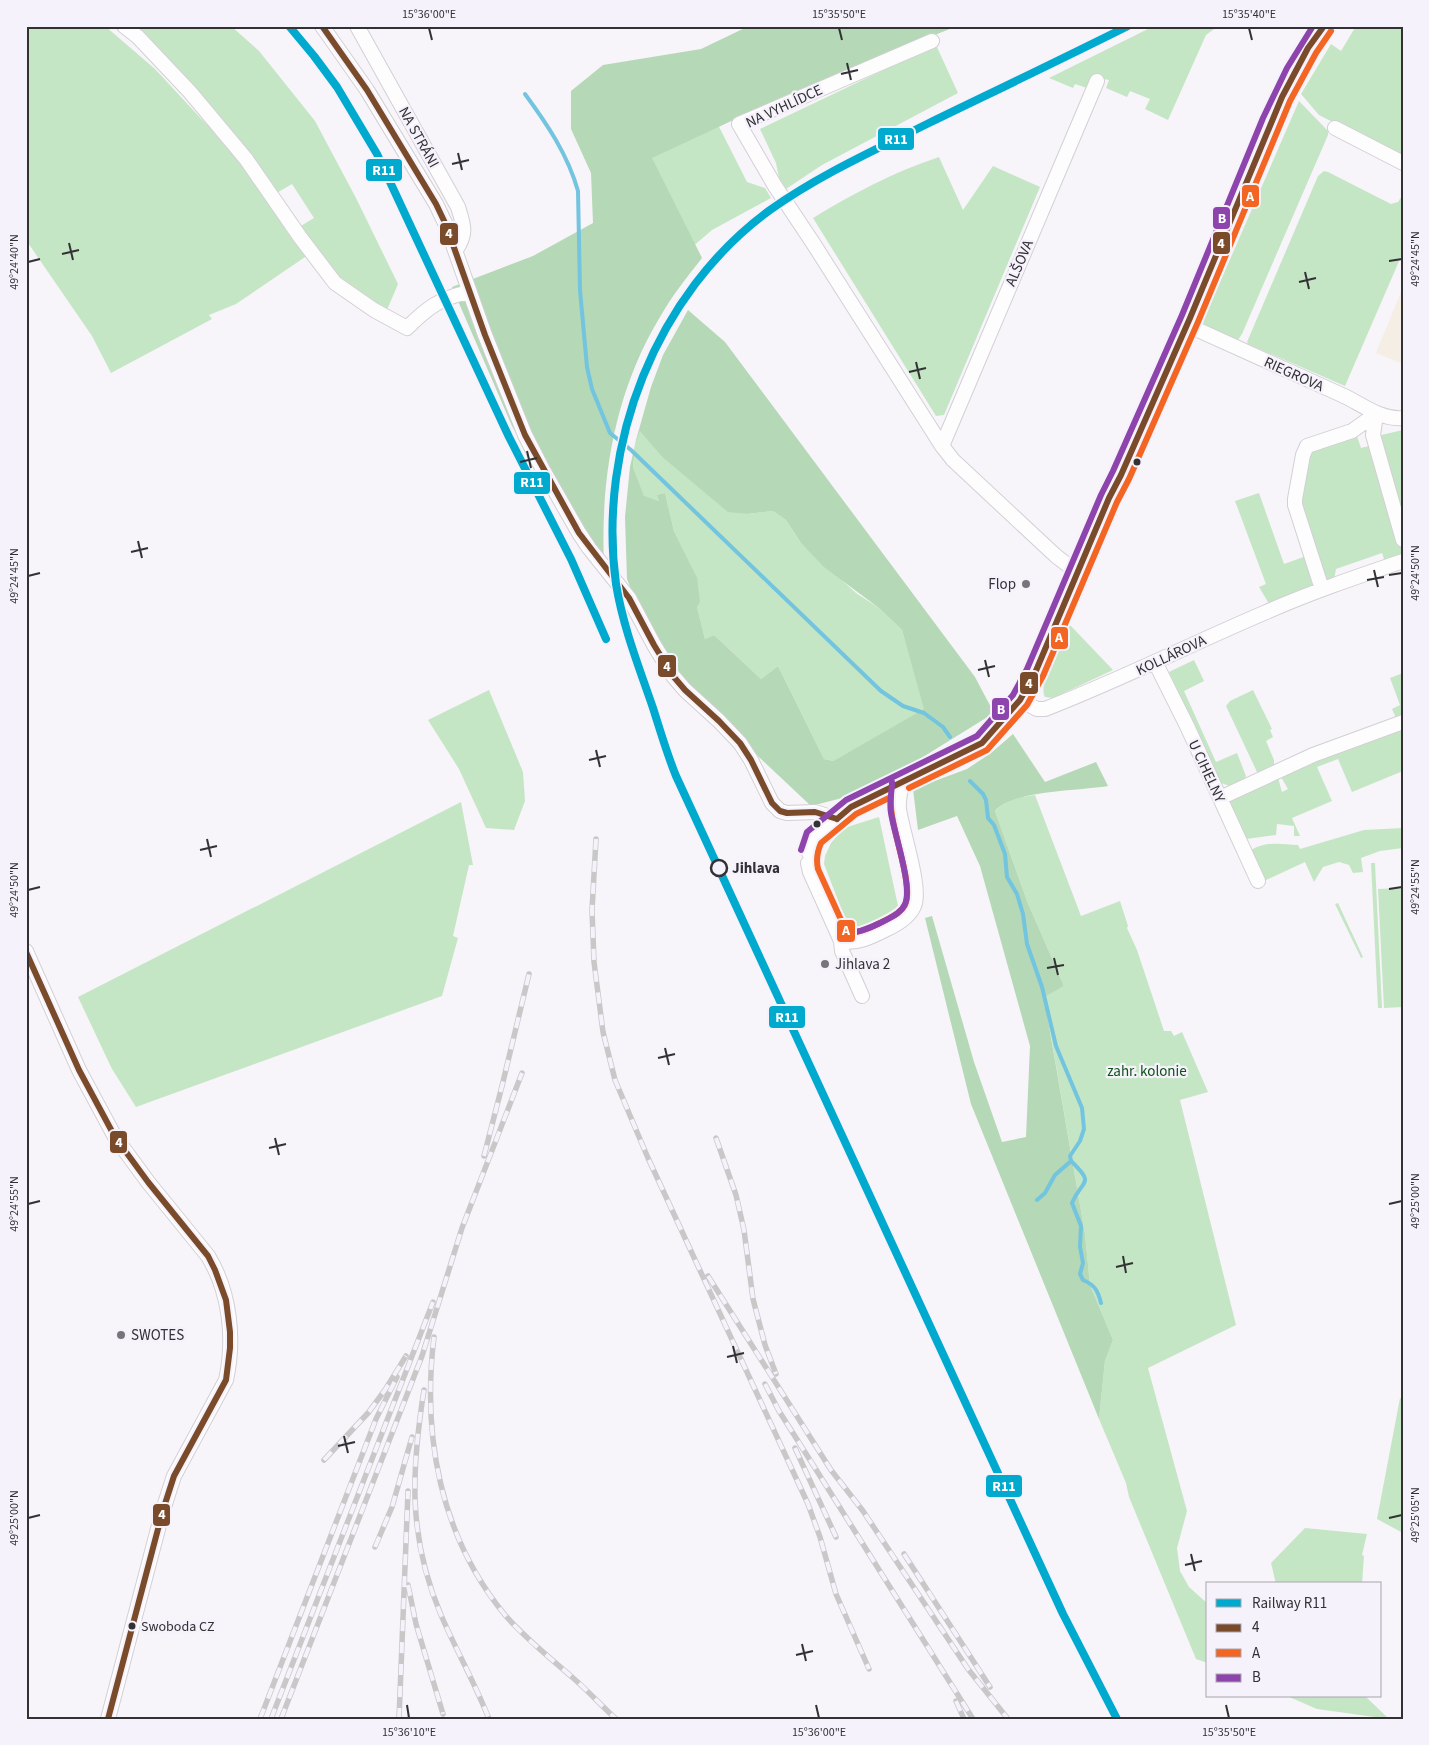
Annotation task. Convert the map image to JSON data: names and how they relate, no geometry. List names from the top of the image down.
{
  "streets": {
    "street": [
      "NA VYHLÍDCE",
      "NA STRÁNI",
      "ALŠOVA",
      "RIEGROVA",
      "KOLLÁROVA",
      "U CIHELNY"
    ]
  },
  "crossings": [
    ["NA VYHLÍDCE", "ALŠOVA"],
    ["KOLLÁROVA", "U CIHELNY"]
  ],
  "parks": ["zahr. kolonie"],
  "places": [
    "Flop",
    "Jihlava",
    "Jihlava 2",
    "SWOTES",
    "Swoboda CZ"
  ],
  "lines": [
    "rail line R11",
    "transit line 4",
    "transit line B",
    "transit line A"
  ],
  "legend": [
    "Railway R11",
    "4",
    "A",
    "B"
  ],
  "coordinates": [
    "15°36'00\"E",
    "15°35'50\"E",
    "15°35'40\"E",
    "49°24'45\"N",
    "49°24'40\"N",
    "49°24'50\"N",
    "49°24'55\"N",
    "49°25'00\"N",
    "49°25'05\"N",
    "15°36'10\"E"
  ]
}
